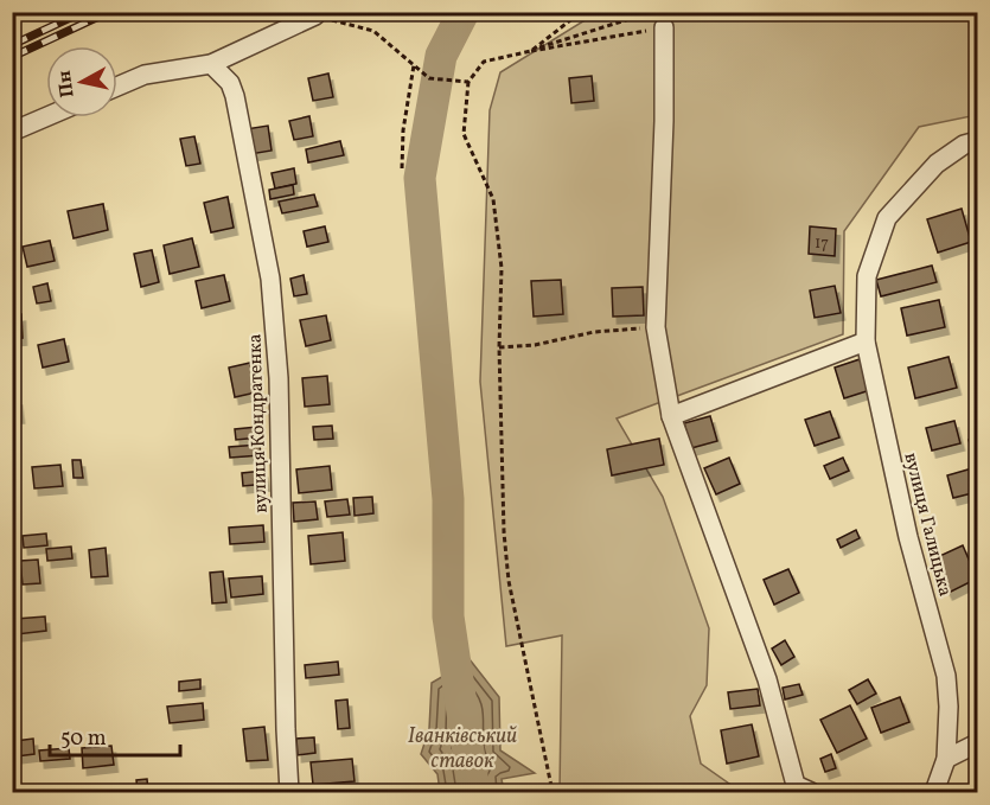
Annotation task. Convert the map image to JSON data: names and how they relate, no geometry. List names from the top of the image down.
{
  "streets": {
    "street": ["вулиця Кондратенка", "вулиця Галицька"]
  },
  "water": ["Іванківський ставок"],
  "house_numbers": ["17"],
  "scale_bar": "50 m",
  "north": "left"
}
